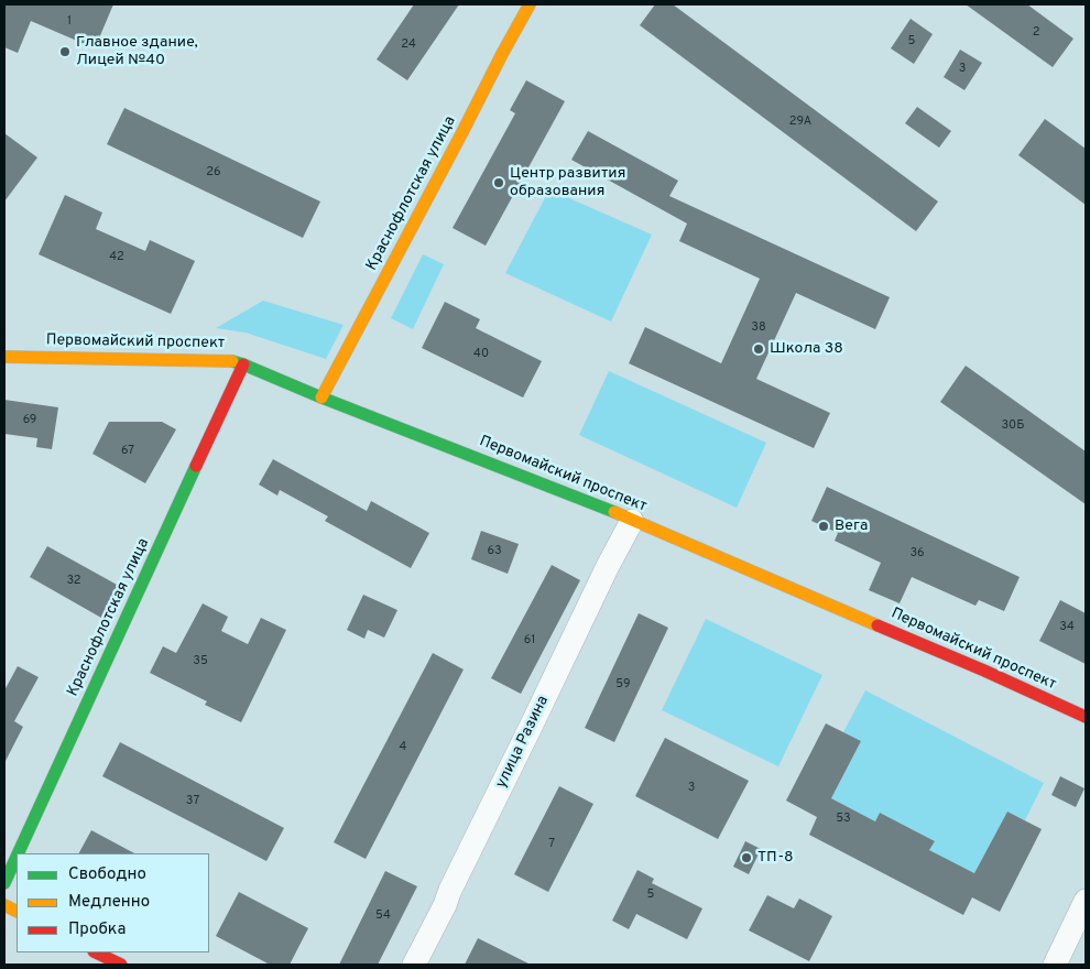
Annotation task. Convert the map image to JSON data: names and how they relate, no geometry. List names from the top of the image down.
{
  "streets": {
    "main road": ["Краснофлотская улица", "Первомайский проспект"],
    "street": ["улица Разина"]
  },
  "crossings": [
    ["Краснофлотская улица", "Первомайский проспект"],
    ["Первомайский проспект", "улица Разина"]
  ],
  "places": [
    "Главное здание, Лицей №40",
    "Центр развития образования",
    "Школа 38",
    "Вега",
    "ТП-8"
  ],
  "house_numbers": [
    "1",
    "2",
    "5",
    "24",
    "3",
    "29А",
    "26",
    "42",
    "38",
    "40",
    "69",
    "30Б",
    "67",
    "63",
    "36",
    "32",
    "34",
    "61",
    "35",
    "59",
    "4",
    "3",
    "37",
    "53",
    "7",
    "5",
    "54"
  ],
  "legend": ["Свободно", "Медленно", "Пробка"]
}
